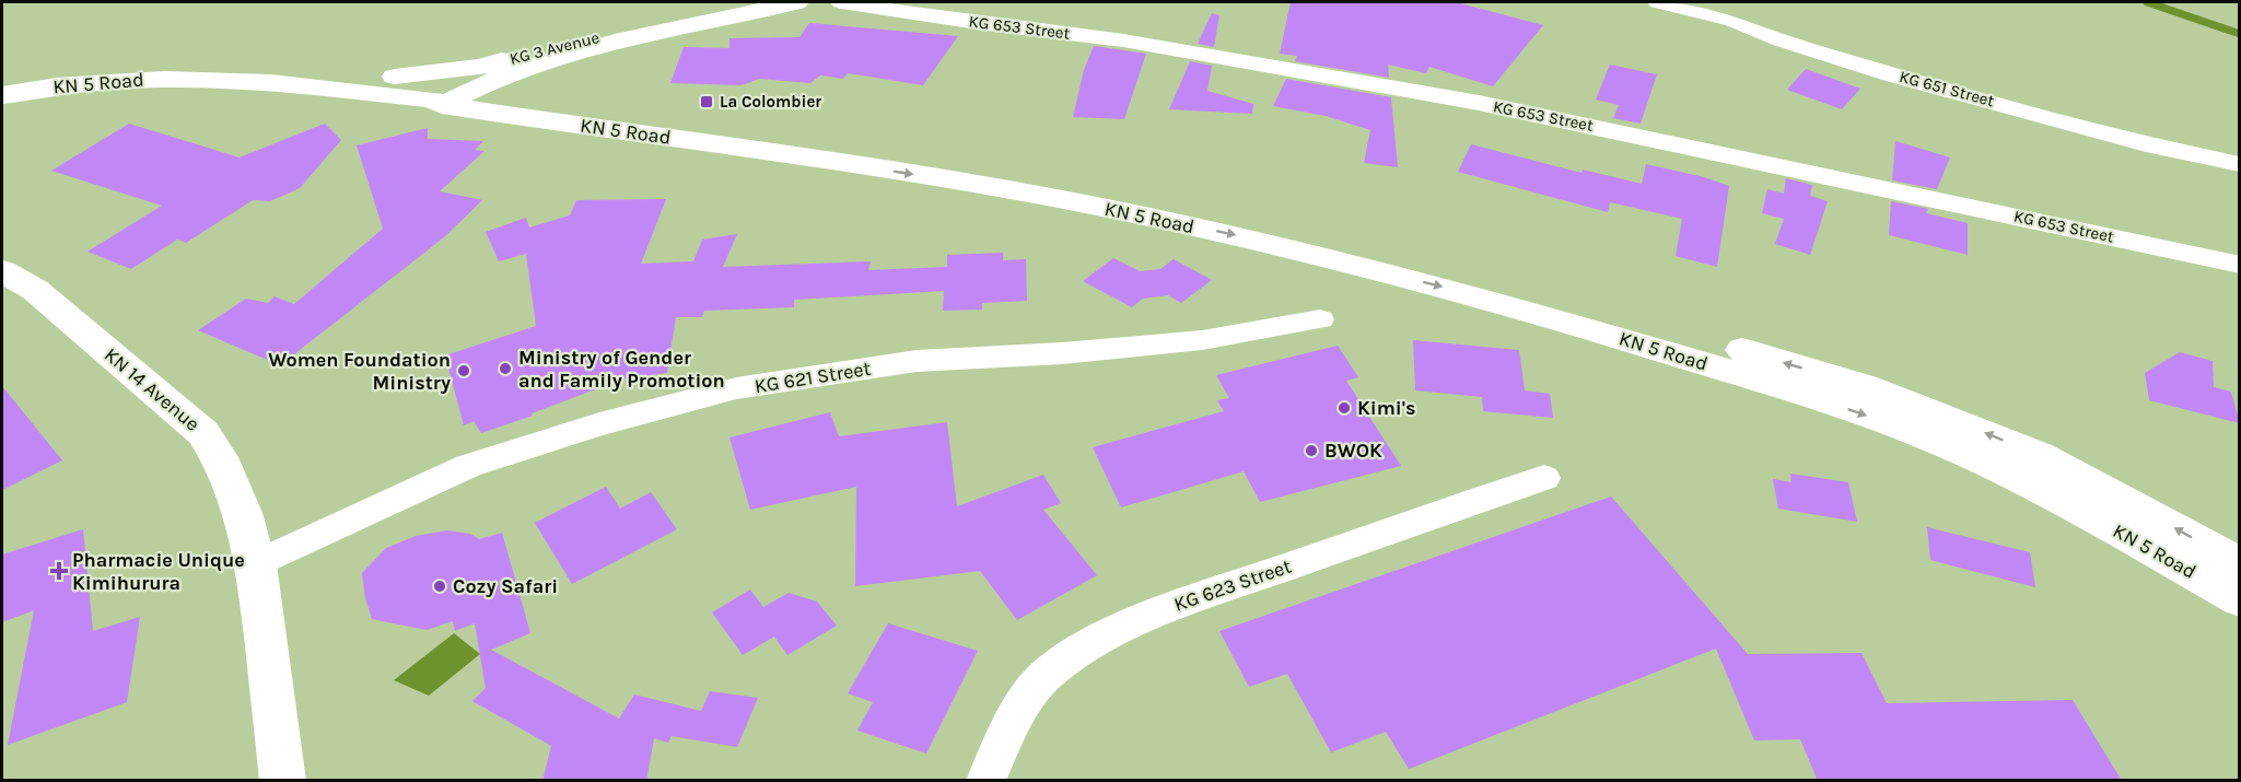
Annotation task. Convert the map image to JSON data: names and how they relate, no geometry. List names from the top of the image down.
{
  "streets": {
    "main road": ["KG 3 Avenue", "KN 5 Road", "KN 14 Avenue"],
    "street": [
      "KG 653 Street",
      "KG 651 Street",
      "KG 621 Street",
      "KG 623 Street"
    ]
  },
  "crossings": [
    ["KG 3 Avenue", "KN 5 Road"],
    ["KG 621 Street", "KN 14 Avenue"]
  ],
  "places": {
    "transit": ["La Colombier"],
    "other": [
      "Ministry of Gender and Family Promotion",
      "Women Foundation Ministry",
      "Kimi's",
      "BWOK",
      "Cozy Safari"
    ],
    "health": ["Pharmacie Unique Kimihurura"]
  }
}
